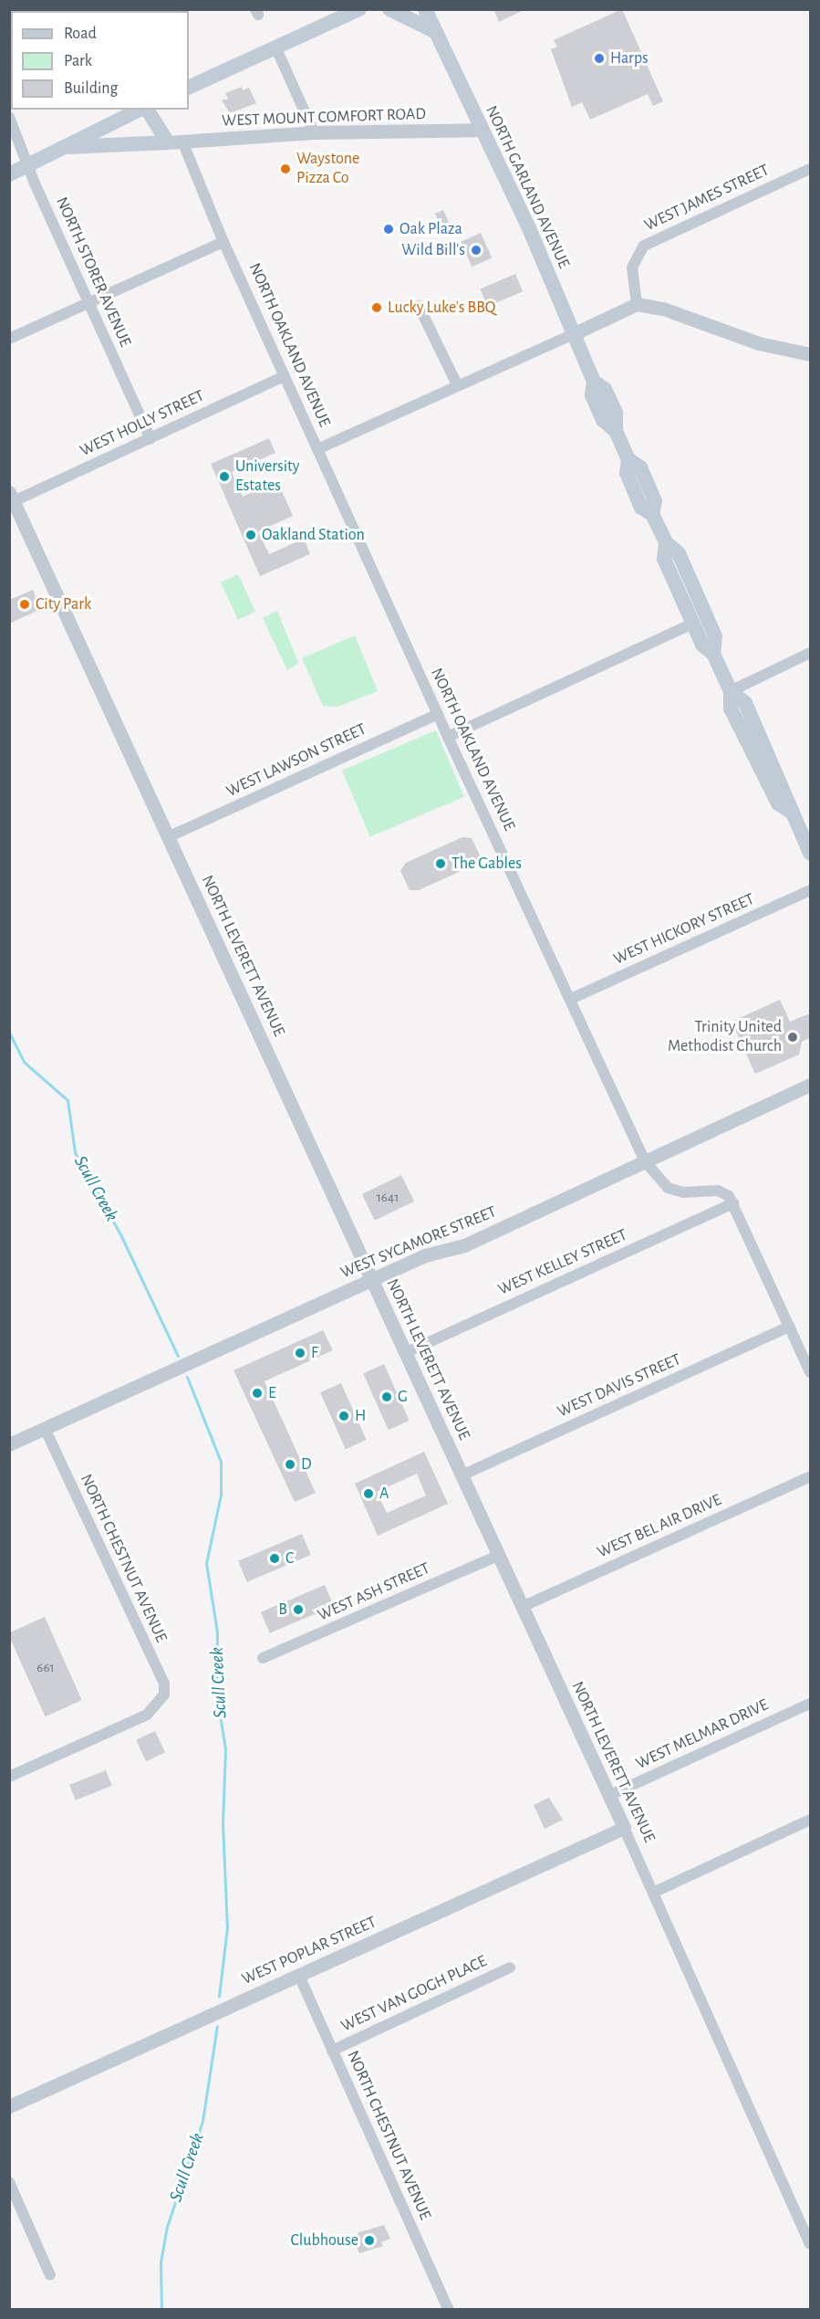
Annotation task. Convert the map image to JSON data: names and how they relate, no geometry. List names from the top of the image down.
{
  "streets": {
    "main road": ["NORTH GARLAND AVENUE"],
    "street": [
      "WEST MOUNT COMFORT ROAD",
      "WEST JAMES STREET",
      "NORTH STORER AVENUE",
      "NORTH OAKLAND AVENUE",
      "WEST HOLLY STREET",
      "WEST LAWSON STREET",
      "WEST HICKORY STREET",
      "NORTH LEVERETT AVENUE",
      "WEST SYCAMORE STREET",
      "WEST KELLEY STREET",
      "WEST DAVIS STREET",
      "WEST BEL AIR DRIVE",
      "NORTH CHESTNUT AVENUE",
      "WEST ASH STREET",
      "WEST MELMAR DRIVE",
      "WEST POPLAR STREET",
      "WEST VAN GOGH PLACE"
    ]
  },
  "crossings": [
    ["WEST MOUNT COMFORT ROAD", "NORTH GARLAND AVENUE"],
    ["WEST MOUNT COMFORT ROAD", "NORTH OAKLAND AVENUE"],
    ["NORTH STORER AVENUE", "WEST HOLLY STREET"],
    ["NORTH OAKLAND AVENUE", "WEST HOLLY STREET"],
    ["NORTH OAKLAND AVENUE", "WEST LAWSON STREET"],
    ["NORTH OAKLAND AVENUE", "WEST HICKORY STREET"],
    ["NORTH OAKLAND AVENUE", "WEST SYCAMORE STREET"],
    ["NORTH OAKLAND AVENUE", "WEST KELLEY STREET"],
    ["WEST HOLLY STREET", "NORTH LEVERETT AVENUE"],
    ["WEST LAWSON STREET", "NORTH LEVERETT AVENUE"],
    ["NORTH LEVERETT AVENUE", "WEST SYCAMORE STREET"],
    ["NORTH LEVERETT AVENUE", "WEST KELLEY STREET"],
    ["NORTH LEVERETT AVENUE", "WEST DAVIS STREET"],
    ["NORTH LEVERETT AVENUE", "WEST BEL AIR DRIVE"],
    ["NORTH LEVERETT AVENUE", "WEST ASH STREET"],
    ["NORTH LEVERETT AVENUE", "WEST MELMAR DRIVE"],
    ["NORTH LEVERETT AVENUE", "WEST POPLAR STREET"],
    ["WEST SYCAMORE STREET", "NORTH CHESTNUT AVENUE"],
    ["NORTH CHESTNUT AVENUE", "WEST POPLAR STREET"],
    ["NORTH CHESTNUT AVENUE", "WEST VAN GOGH PLACE"]
  ],
  "water": ["Scull Creek"],
  "places": [
    "Harps",
    "Waystone Pizza Co",
    "Oak Plaza",
    "Wild Bill's",
    "Lucky Luke's BBQ",
    "University Estates",
    "Oakland Station",
    "City Park",
    "The Gables",
    "Trinity United Methodist Church",
    "F",
    "E",
    "G",
    "H",
    "D",
    "A",
    "C",
    "B",
    "Clubhouse"
  ],
  "house_numbers": ["1641", "661"],
  "legend": ["Road", "Park", "Building"]
}
